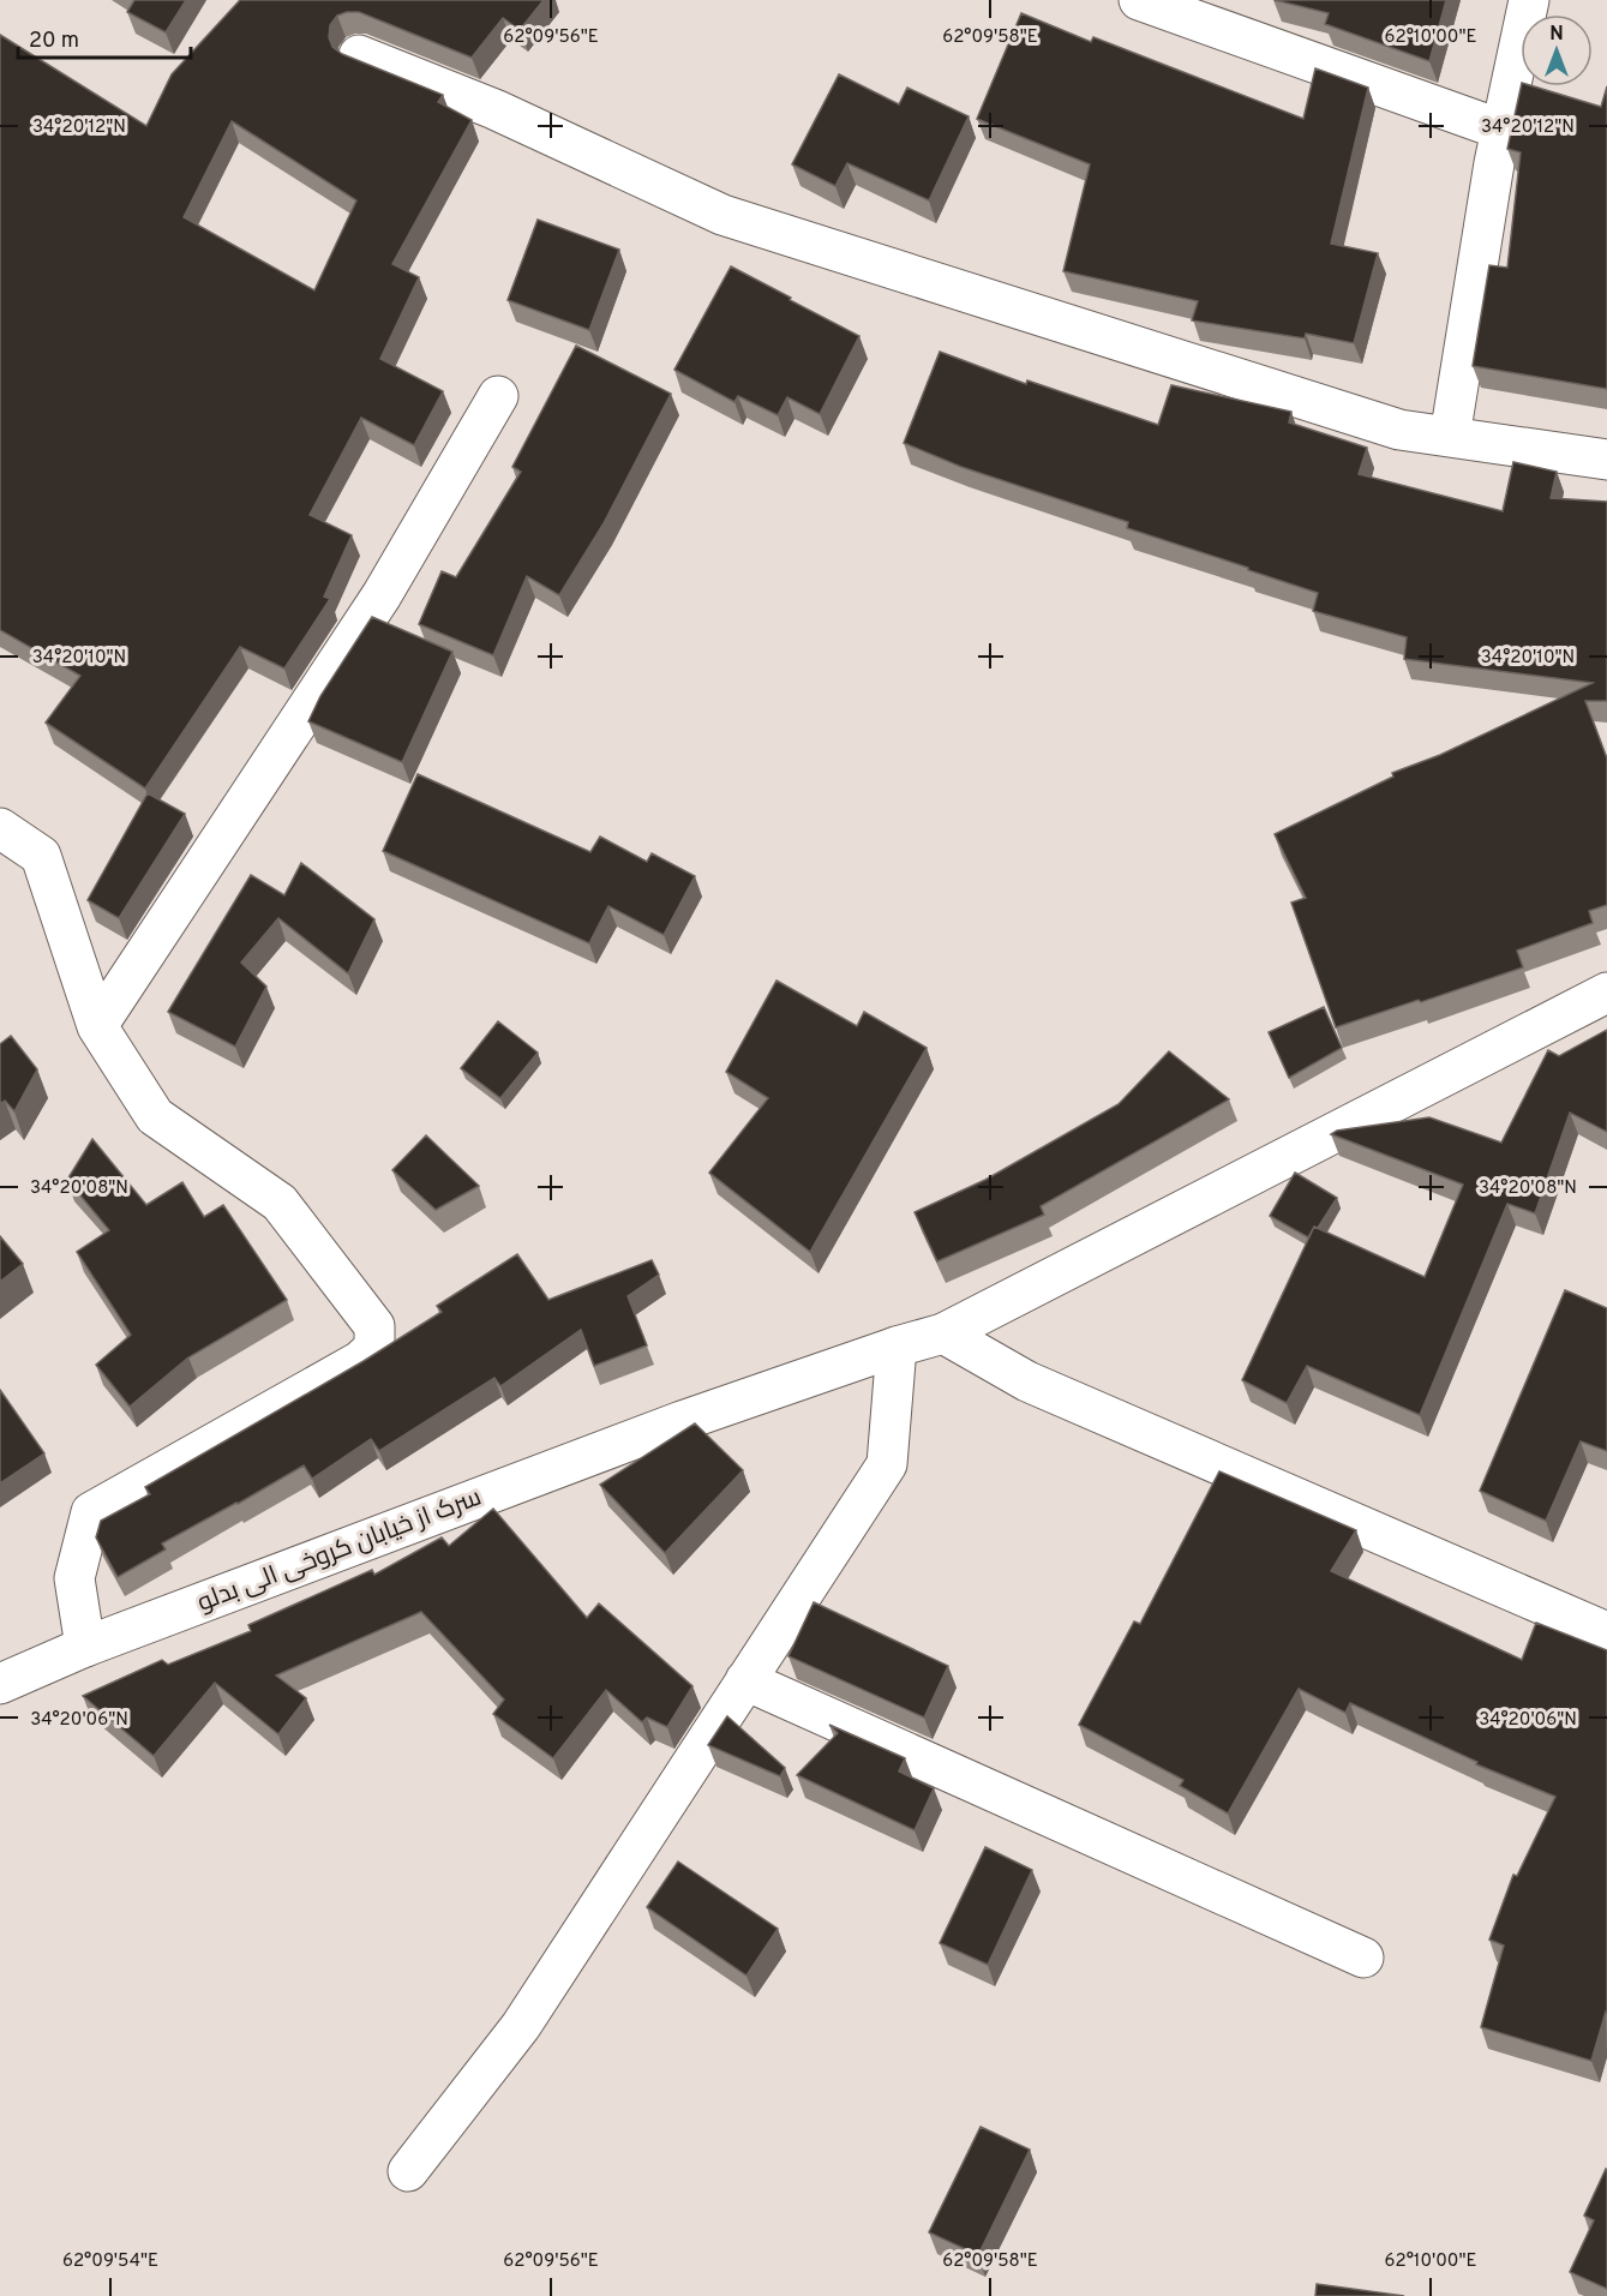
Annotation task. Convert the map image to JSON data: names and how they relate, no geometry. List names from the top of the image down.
{
  "streets": {
    "street": ["سرک از خیابان کروخی الی بدلو"]
  },
  "scale_bar": "20 m",
  "north": "top",
  "coordinates": [
    "62°09'56\"E",
    "62°09'58\"E",
    "62°10'00\"E",
    "34°20'12\"N",
    "34°20'10\"N",
    "34°20'08\"N",
    "34°20'06\"N",
    "62°09'54\"E"
  ]
}
